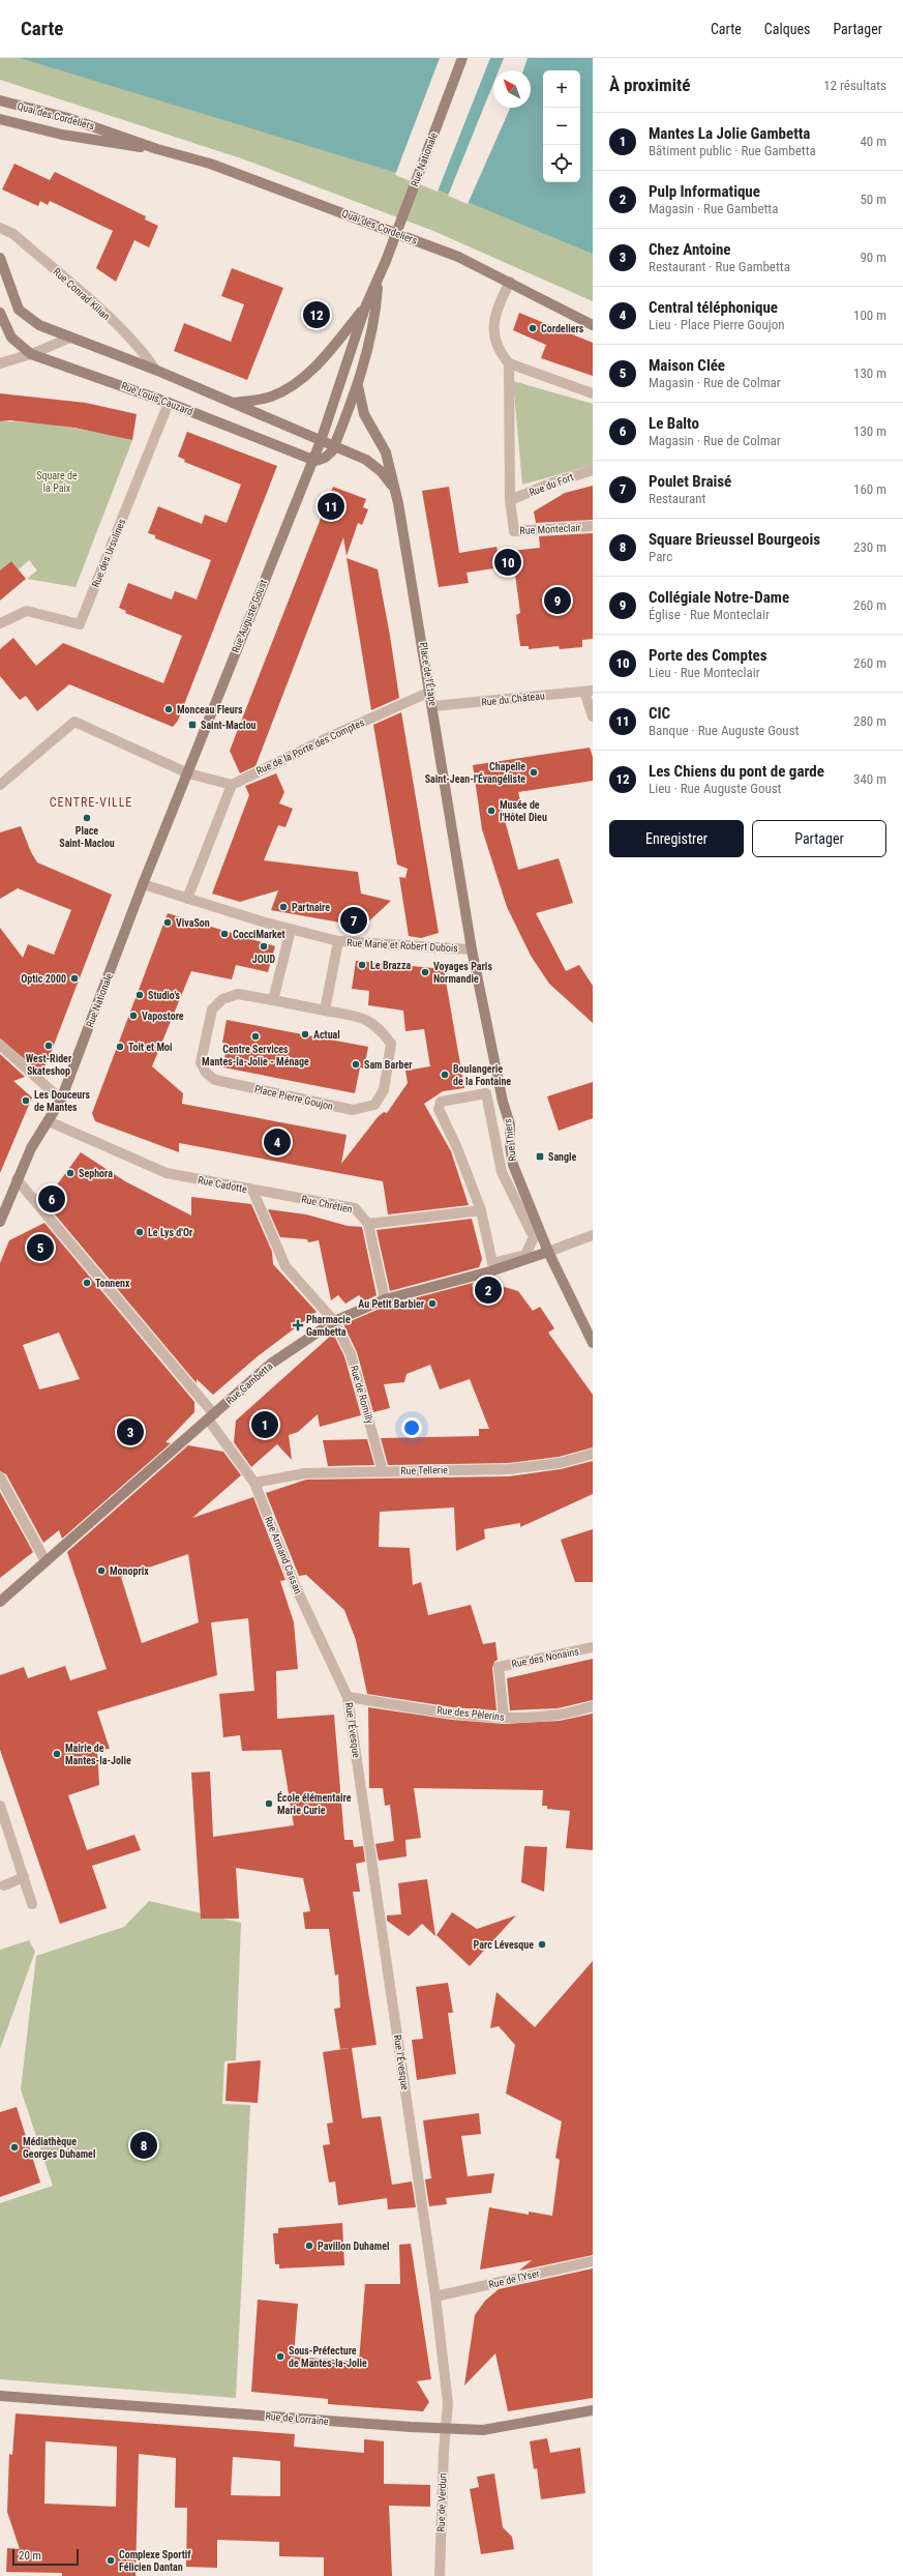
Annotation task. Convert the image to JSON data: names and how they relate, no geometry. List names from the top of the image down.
{
  "streets": {
    "main road": [
      "Quai des Cordeliers",
      "Rue Nationale",
      "Rue Louis Cauzard",
      "Rue Auguste Goust",
      "Place de l'Étape",
      "Rue Thiers",
      "Rue Gambetta",
      "Rue de Lorraine"
    ],
    "street": [
      "Rue Conrad Kilian",
      "Rue du Fort",
      "Rue Monteclair",
      "Rue des Ursulines",
      "Rue du Château",
      "Rue de la Porte des Comptes",
      "Rue Marie et Robert Dubois",
      "Place Pierre Goujon",
      "Rue Cadotte",
      "Rue Chrétien",
      "Rue de Romilly",
      "Rue Tellerie",
      "Rue Armand Cassan",
      "Rue des Nonains",
      "Rue des Pèlerins",
      "Rue l'Évesque",
      "Rue de l'Yser",
      "Rue de Verdun"
    ]
  },
  "crossings": [
    ["Rue Nationale", "Rue Auguste Goust"],
    ["Rue Nationale", "Rue Marie et Robert Dubois"],
    ["Rue Nationale", "Rue Cadotte"],
    ["Rue Nationale", "Rue Armand Cassan"],
    ["Rue Louis Cauzard", "Rue des Ursulines"],
    ["Rue Louis Cauzard", "Rue Auguste Goust"],
    ["Rue du Fort", "Rue Monteclair"],
    ["Rue Auguste Goust", "Place de l'Étape"],
    ["Place de l'Étape", "Rue du Château"],
    ["Place de l'Étape", "Rue de la Porte des Comptes"],
    ["Place de l'Étape", "Rue Marie et Robert Dubois"],
    ["Place de l'Étape", "Rue Thiers"],
    ["Rue Marie et Robert Dubois", "Rue Thiers"],
    ["Rue Thiers", "Rue Gambetta"],
    ["Rue Cadotte", "Rue Chrétien"],
    ["Rue Cadotte", "Rue Gambetta"],
    ["Rue Cadotte", "Rue de Romilly"],
    ["Rue Chrétien", "Rue Gambetta"],
    ["Rue Gambetta", "Rue de Romilly"],
    ["Rue Gambetta", "Rue Armand Cassan"],
    ["Rue de Romilly", "Rue Tellerie"],
    ["Rue Tellerie", "Rue Armand Cassan"],
    ["Rue Armand Cassan", "Rue des Pèlerins"],
    ["Rue Armand Cassan", "Rue l'Évesque"],
    ["Rue des Nonains", "Rue des Pèlerins"],
    ["Rue des Pèlerins", "Rue l'Évesque"],
    ["Rue l'Évesque", "Rue de l'Yser"],
    ["Rue l'Évesque", "Rue de Lorraine"],
    ["Rue l'Évesque", "Rue de Verdun"],
    ["Rue de Lorraine", "Rue de Verdun"]
  ],
  "districts": ["CENTRE-VILLE"],
  "parks": ["Square de la Paix"],
  "places": {
    "other": [
      "Cordeliers",
      "Monceau Fleurs",
      "Chapelle Saint-Jean-l'Évangéliste",
      "Musée de l'Hôtel Dieu",
      "Place Saint-Maclou",
      "Partnaire",
      "VivaSon",
      "CocciMarket",
      "JOUD",
      "Le Brazza",
      "Voyages Paris Normandie",
      "Optic 2000",
      "Studio's",
      "Vapostore",
      "Actual",
      "Centre Services Mantes-la-Jolie - Ménage",
      "West-Rider Skateshop",
      "Toit et Moi",
      "Sam Barber",
      "Boulangerie de la Fontaine",
      "Les Douceurs de Mantes",
      "Sephora",
      "Le Lys d'Or",
      "Tonnenx",
      "Au Petit Barbier",
      "Monoprix",
      "Mairie de Mantes-la-Jolie",
      "École élémentaire Marie Curie",
      "Parc Lévesque",
      "Médiathèque Georges Duhamel",
      "Pavillon Duhamel",
      "Sous-Préfecture de Mantes-la-Jolie",
      "Complexe Sportif Félicien Dantan"
    ],
    "transit": ["Saint-Maclou", "Sangle"],
    "health": ["Pharmacie Gambetta"]
  },
  "scale_bar": "20 m",
  "north": "top left",
  "page": {
    "header": "Carte",
    "nav": ["Carte", "Calques", "Partager"],
    "heading": ["À proximité", "12 résultats"],
    "map_buttons": ["+", "−"],
    "list": [
      {
        "mark": "1",
        "name": "Mantes La Jolie Gambetta",
        "note": "Bâtiment public · Rue Gambetta",
        "value": "40 m"
      },
      {
        "mark": "2",
        "name": "Pulp Informatique",
        "note": "Magasin · Rue Gambetta",
        "value": "50 m"
      },
      {
        "mark": "3",
        "name": "Chez Antoine",
        "note": "Restaurant · Rue Gambetta",
        "value": "90 m"
      },
      {
        "mark": "4",
        "name": "Central téléphonique",
        "note": "Lieu · Place Pierre Goujon",
        "value": "100 m"
      },
      {
        "mark": "5",
        "name": "Maison Clée",
        "note": "Magasin · Rue de Colmar",
        "value": "130 m"
      },
      {
        "mark": "6",
        "name": "Le Balto",
        "note": "Magasin · Rue de Colmar",
        "value": "130 m"
      },
      {
        "mark": "7",
        "name": "Poulet Braisé",
        "note": "Restaurant",
        "value": "160 m"
      },
      {
        "mark": "8",
        "name": "Square Brieussel Bourgeois",
        "note": "Parc",
        "value": "230 m"
      },
      {
        "mark": "9",
        "name": "Collégiale Notre-Dame",
        "note": "Église · Rue Monteclair",
        "value": "260 m"
      },
      {
        "mark": "10",
        "name": "Porte des Comptes",
        "note": "Lieu · Rue Monteclair",
        "value": "260 m"
      },
      {
        "mark": "11",
        "name": "CIC",
        "note": "Banque · Rue Auguste Goust",
        "value": "280 m"
      },
      {
        "mark": "12",
        "name": "Les Chiens du pont de garde",
        "note": "Lieu · Rue Auguste Goust",
        "value": "340 m"
      }
    ],
    "pins": [
      "12",
      "11",
      "10",
      "9",
      "7",
      "4",
      "6",
      "5",
      "2",
      "1",
      "3",
      "8"
    ],
    "buttons": ["Enregistrer", "Partager"],
    "scale": "20 m"
  }
}
